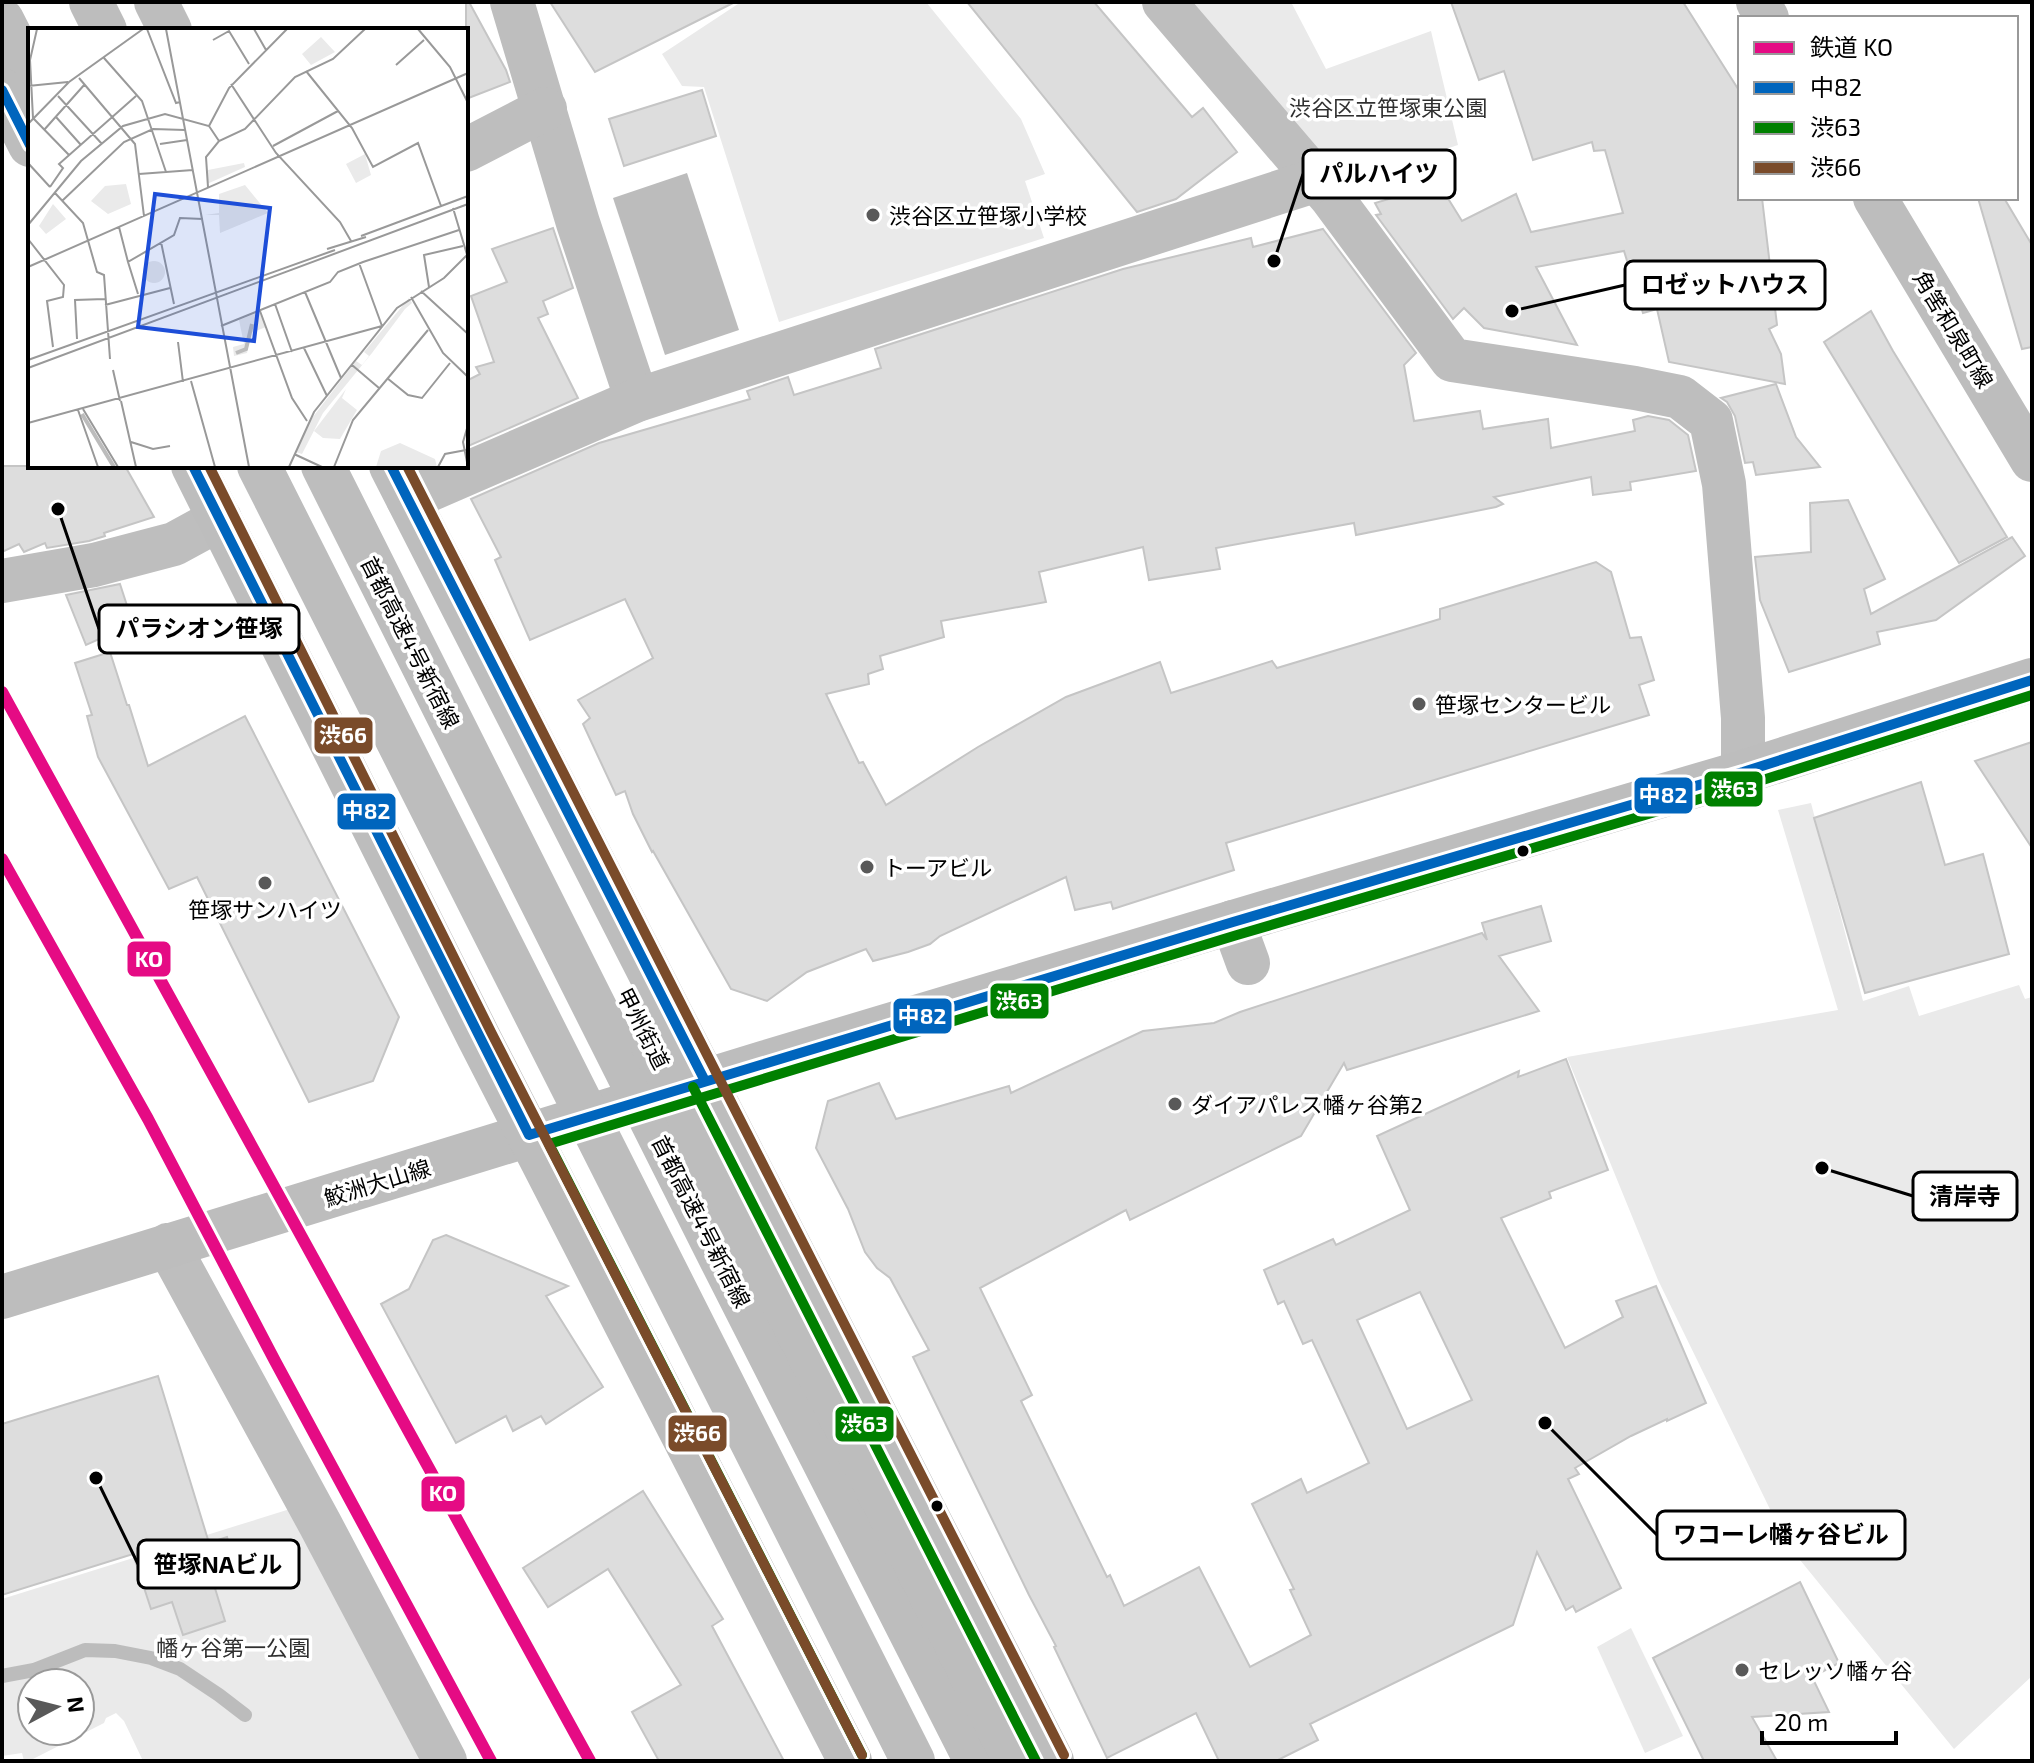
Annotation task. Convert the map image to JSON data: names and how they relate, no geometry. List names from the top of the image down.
{
  "streets": {
    "main road": [
      "角筈和泉町線",
      "首都高速4号新宿線",
      "甲州街道",
      "鮫洲大山線"
    ]
  },
  "parks": ["渋谷区立笹塚東公園", "幡ヶ谷第一公園"],
  "places": [
    "渋谷区立笹塚小学校",
    "パルハイツ",
    "ロゼットハウス",
    "パラシオン笹塚",
    "笹塚センタービル",
    "トーアビル",
    "笹塚サンハイツ",
    "ダイアパレス幡ヶ谷第2",
    "清岸寺",
    "ワコーレ幡ヶ谷ビル",
    "笹塚NAビル",
    "セレッソ幡ヶ谷"
  ],
  "lines": [
    "transit line 中82",
    "transit line 渋66",
    "rail line KO",
    "transit line 渋63"
  ],
  "legend": [
    "鉄道 KO",
    "中82",
    "渋63",
    "渋66"
  ],
  "scale_bar": "20 m",
  "north": "right"
}
